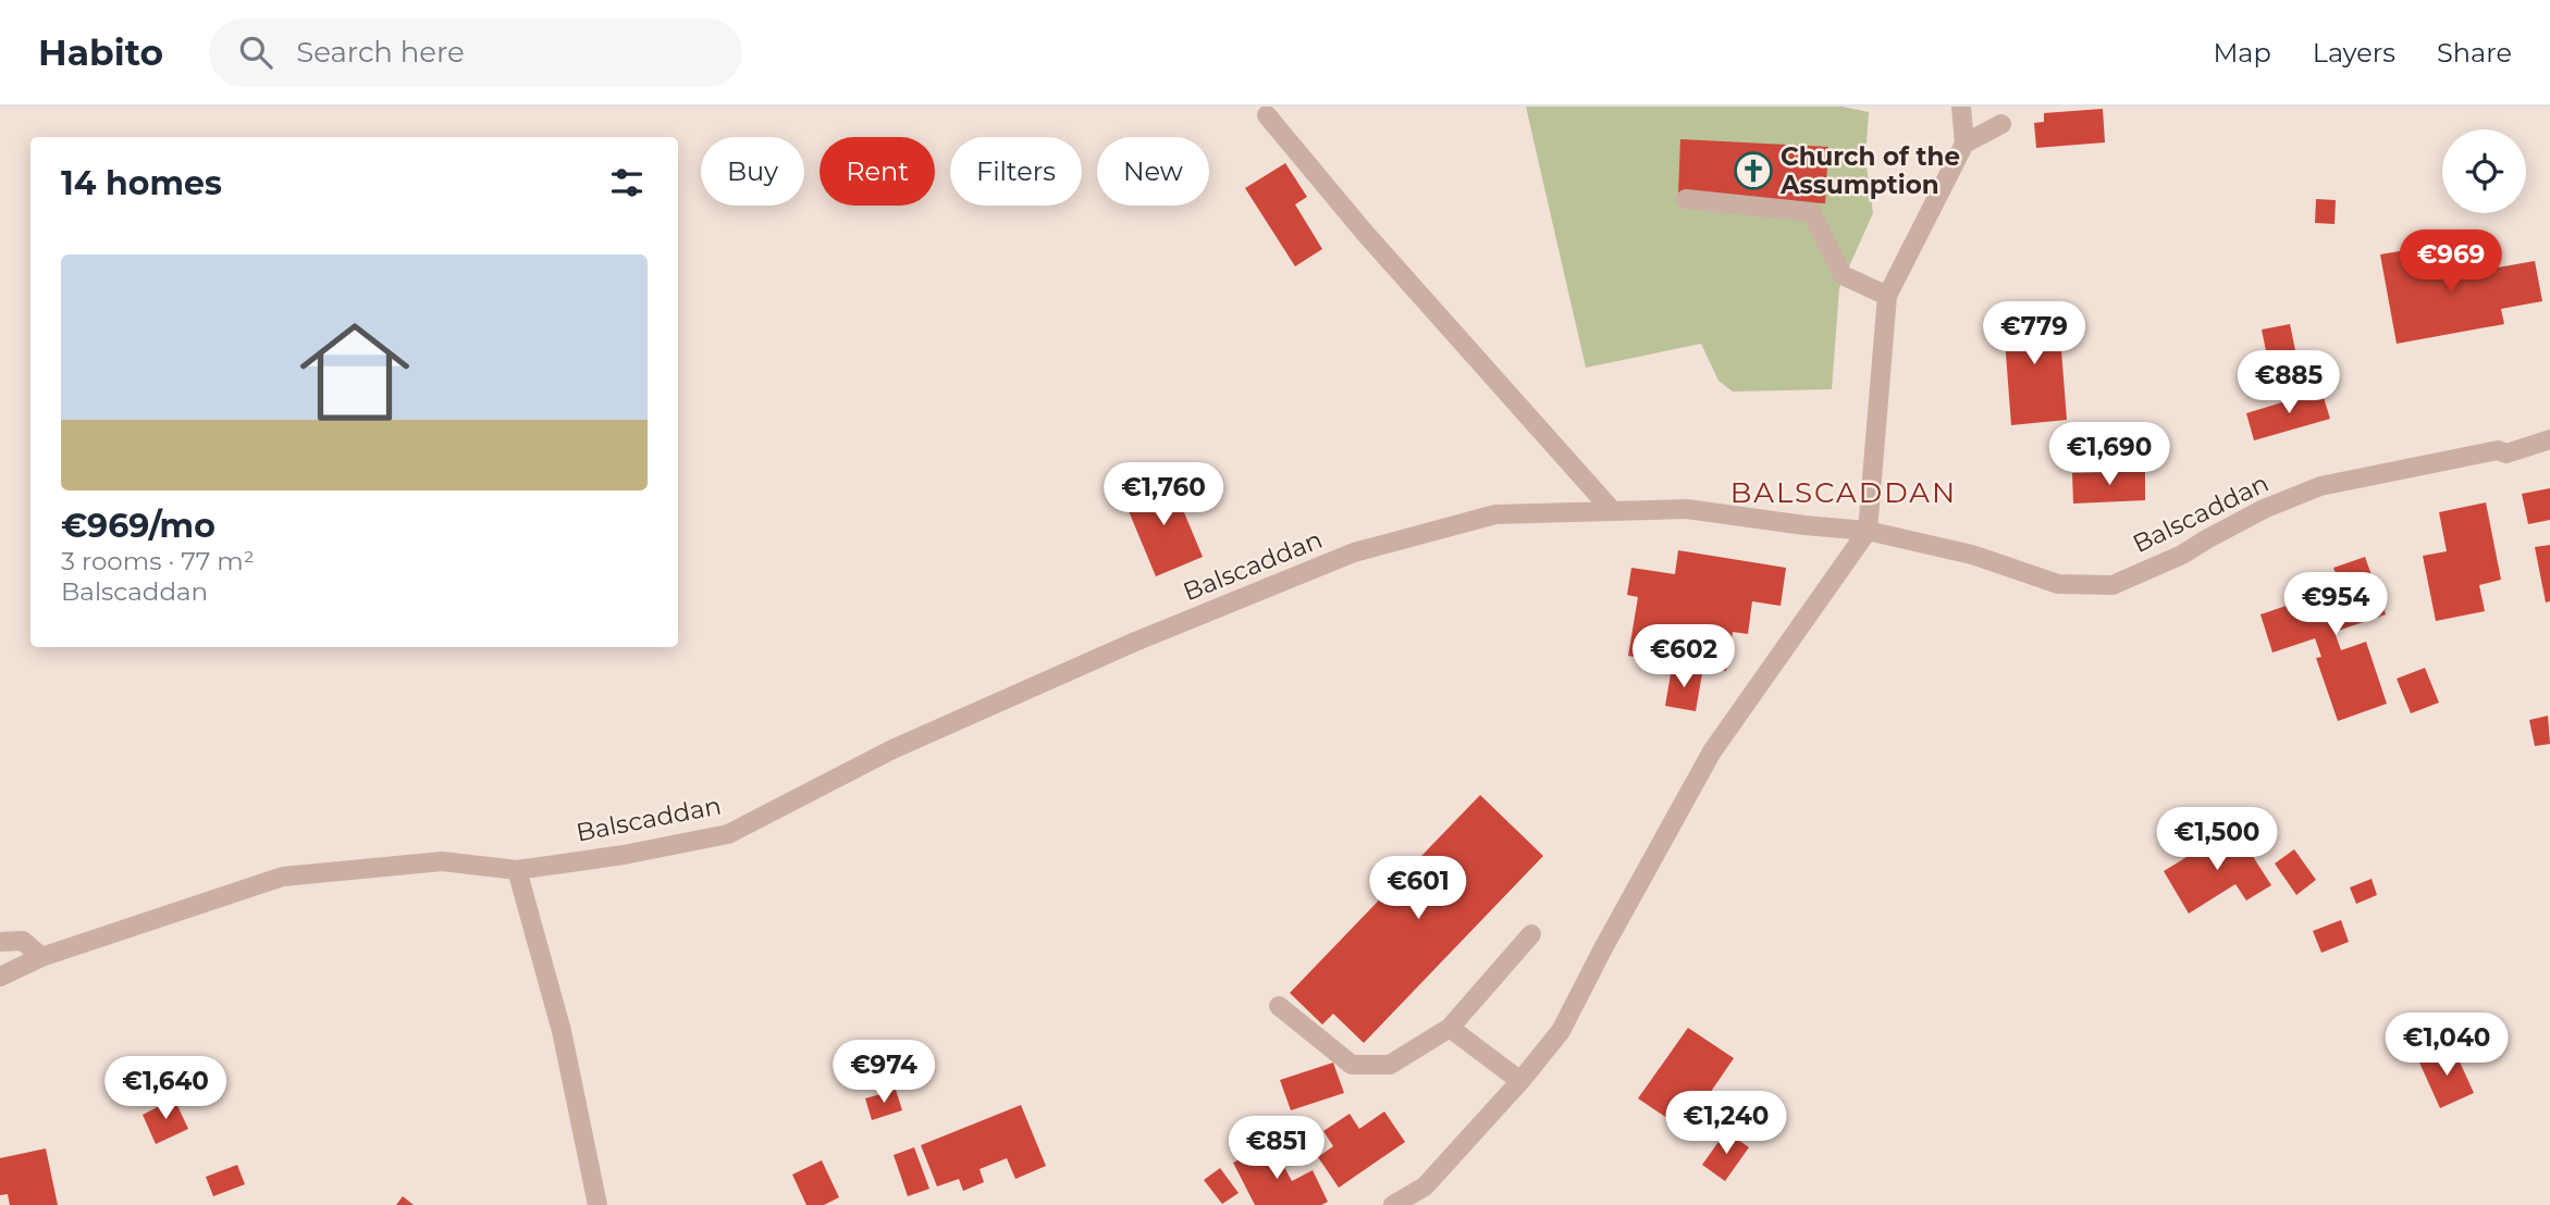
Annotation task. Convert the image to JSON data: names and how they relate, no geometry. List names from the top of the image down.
{
  "streets": {
    "street": ["Balscaddan"]
  },
  "districts": ["BALSCADDAN"],
  "places": {
    "church": ["Church of the Assumption"]
  },
  "page": {
    "header": "Habito",
    "search": "Search here",
    "nav": ["Map", "Layers", "Share"],
    "chip": [
      "Buy",
      "Rent",
      "Filters",
      "New"
    ],
    "heading": "14 homes",
    "list": [
      {
        "name": "€969/mo",
        "note": "3 rooms · 77 m² · Balscaddan"
      }
    ],
    "price": [
      "€969",
      "€779",
      "€885",
      "€1,690",
      "€1,760",
      "€954",
      "€602",
      "€1,500",
      "€601",
      "€1,040",
      "€974",
      "€1,640",
      "€1,240",
      "€851"
    ]
  }
}
